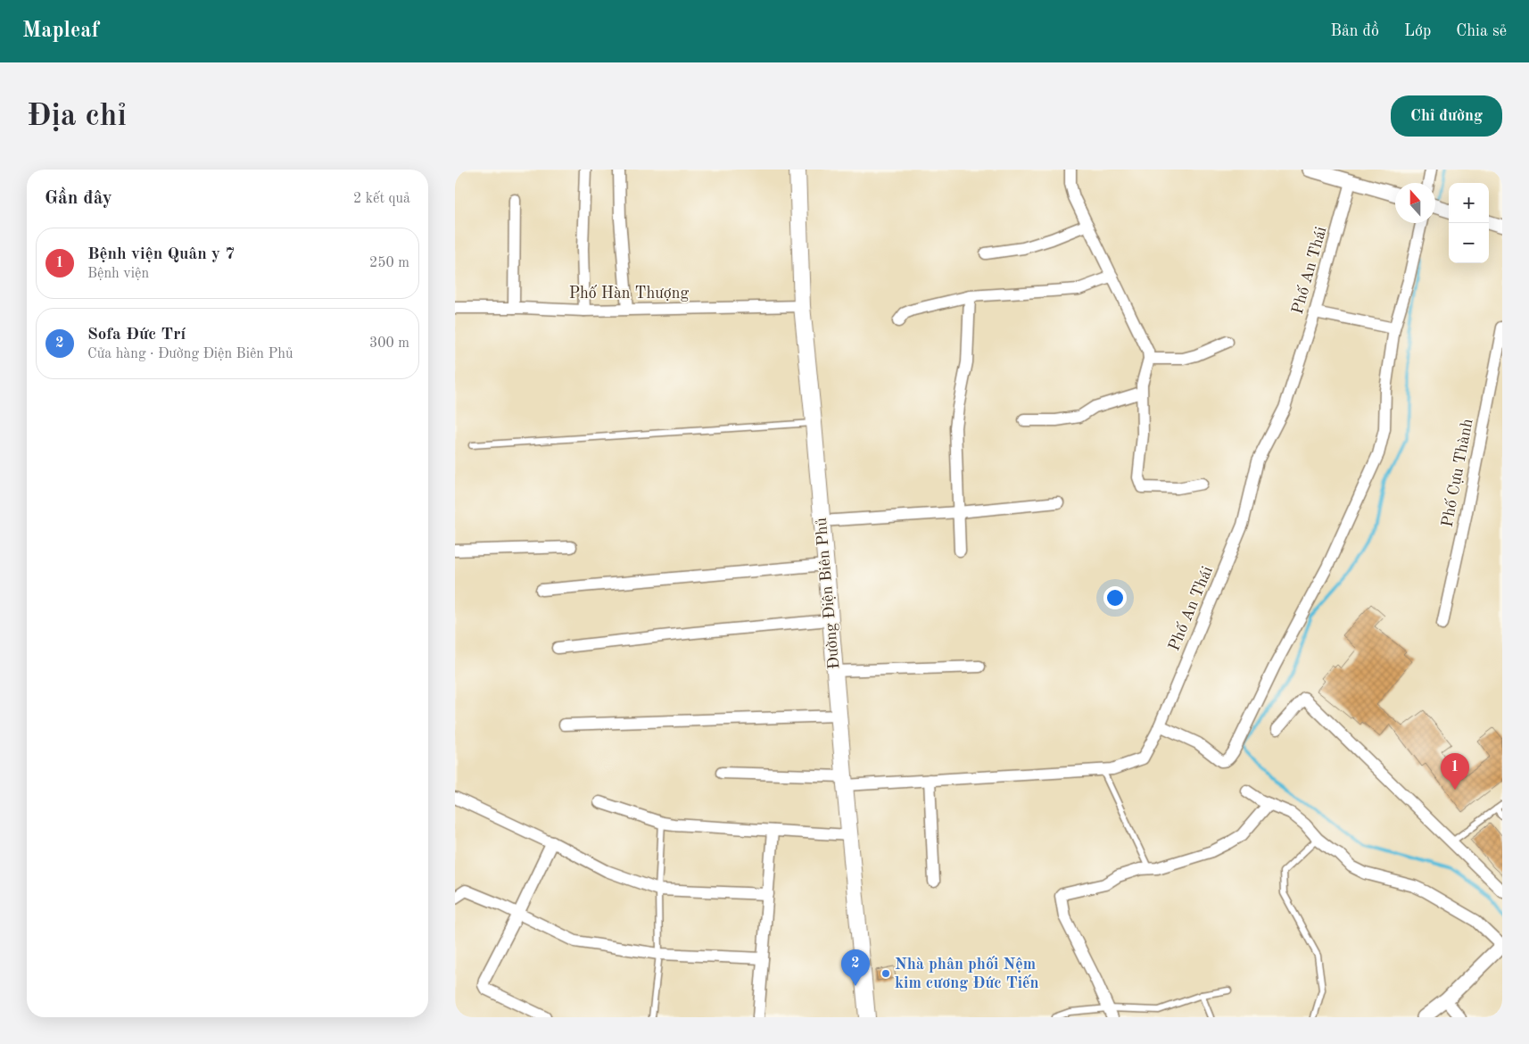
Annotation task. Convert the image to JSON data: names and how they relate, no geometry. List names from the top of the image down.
{
  "streets": {
    "main road": ["Đường Điện Biên Phủ"],
    "street": ["Phố An Thái", "Phố Hàn Thượng", "Phố Cựu Thành"]
  },
  "crossings": [
    ["Phố An Thái", "Đường Điện Biên Phủ"],
    ["Phố Hàn Thượng", "Đường Điện Biên Phủ"]
  ],
  "places": ["Nhà phân phối Nệm kim cương Đức Tiến"],
  "north": "top",
  "page": {
    "header": "Mapleaf",
    "nav": ["Bản đồ", "Lớp", "Chia sẻ"],
    "buttons": "Chỉ đường",
    "title": "Địa chỉ",
    "heading": ["Gần đây", "2 kết quả"],
    "map_buttons": ["+", "−"],
    "list": [
      {
        "mark": "1",
        "name": "Bệnh viện Quân y 7",
        "note": "Bệnh viện",
        "value": "250 m"
      },
      {
        "mark": "2",
        "name": "Sofa Đức Trí",
        "note": "Cửa hàng · Đường Điện Biên Phủ",
        "value": "300 m"
      }
    ],
    "pins": ["1", "2"]
  }
}
